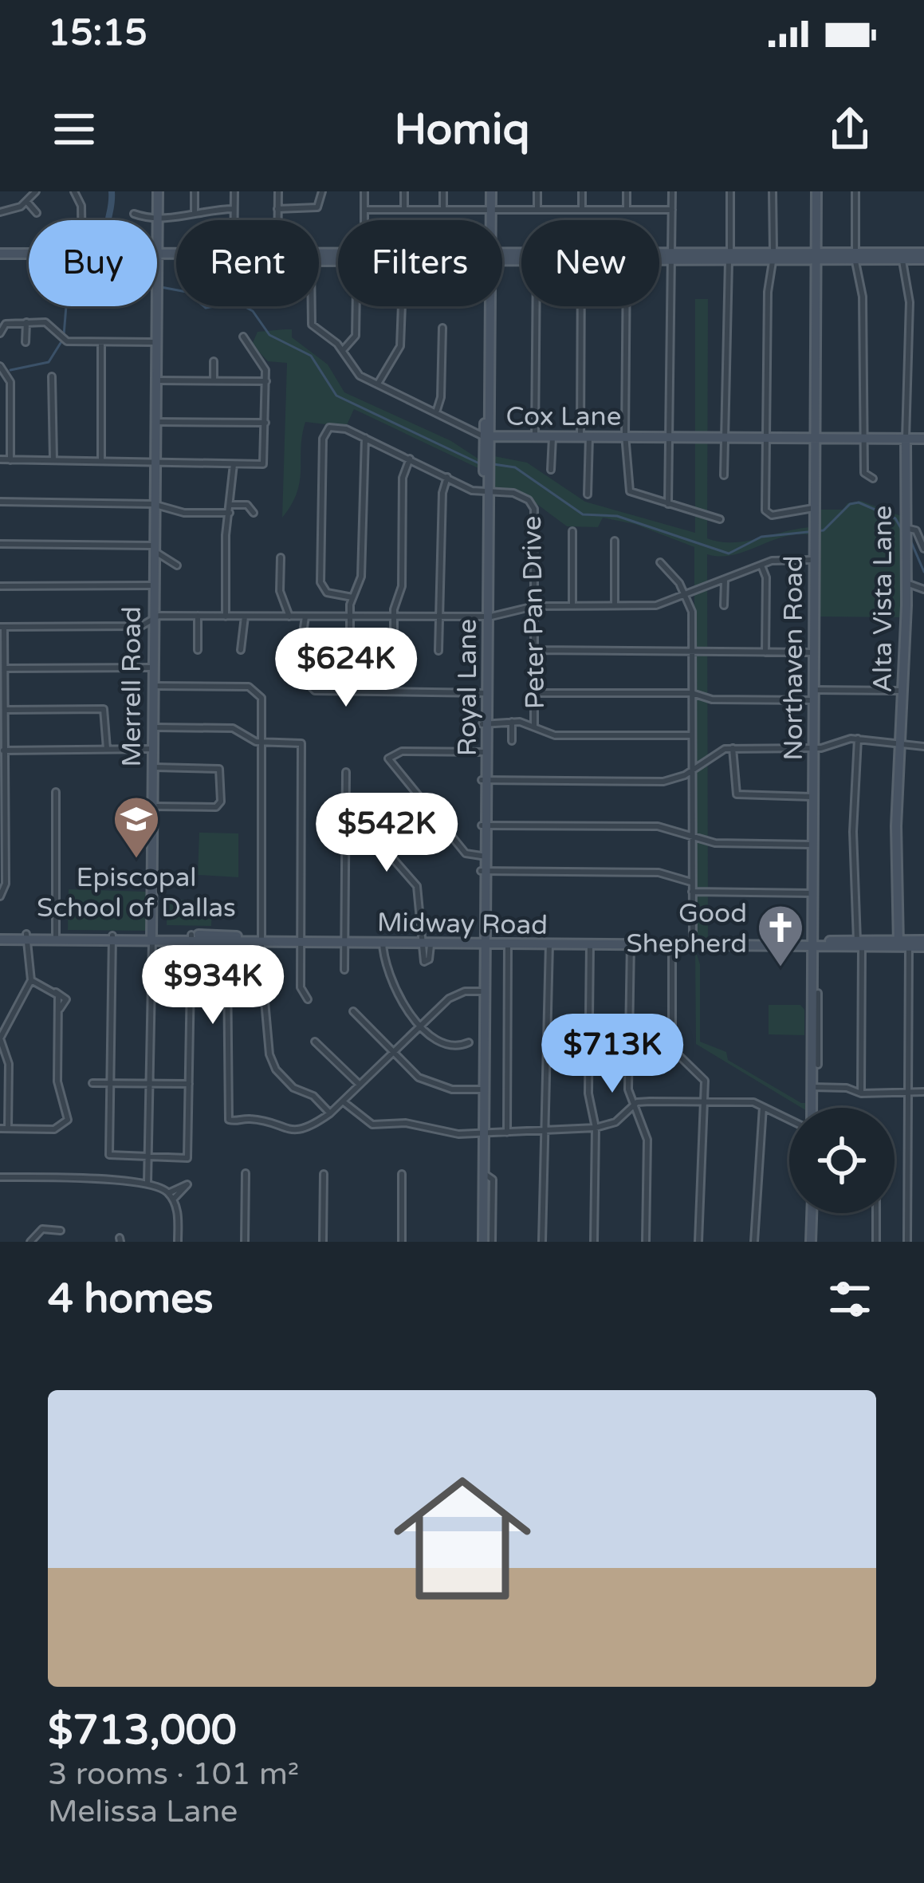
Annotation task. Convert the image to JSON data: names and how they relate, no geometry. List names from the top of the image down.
{
  "streets": {
    "main road": [
      "Cox Lane",
      "Alta Vista Lane",
      "Northaven Road",
      "Merrell Road",
      "Royal Lane",
      "Midway Road"
    ],
    "street": ["Peter Pan Drive"]
  },
  "crossings": [
    ["Cox Lane", "Alta Vista Lane"],
    ["Cox Lane", "Northaven Road"],
    ["Cox Lane", "Royal Lane"],
    ["Alta Vista Lane", "Midway Road"],
    ["Peter Pan Drive", "Royal Lane"],
    ["Northaven Road", "Midway Road"],
    ["Merrell Road", "Midway Road"],
    ["Royal Lane", "Midway Road"]
  ],
  "places": {
    "school or university": ["Episcopal School of Dallas"],
    "church": ["Good Shepherd"]
  },
  "page": {
    "status": "15:15",
    "header": "Homiq",
    "chip": [
      "Buy",
      "Rent",
      "Filters",
      "New"
    ],
    "price": [
      "$624K",
      "$542K",
      "$934K",
      "$713K"
    ],
    "heading": "4 homes",
    "list": [
      {
        "name": "$713,000",
        "note": "3 rooms · 101 m² · Melissa Lane"
      }
    ]
  }
}
